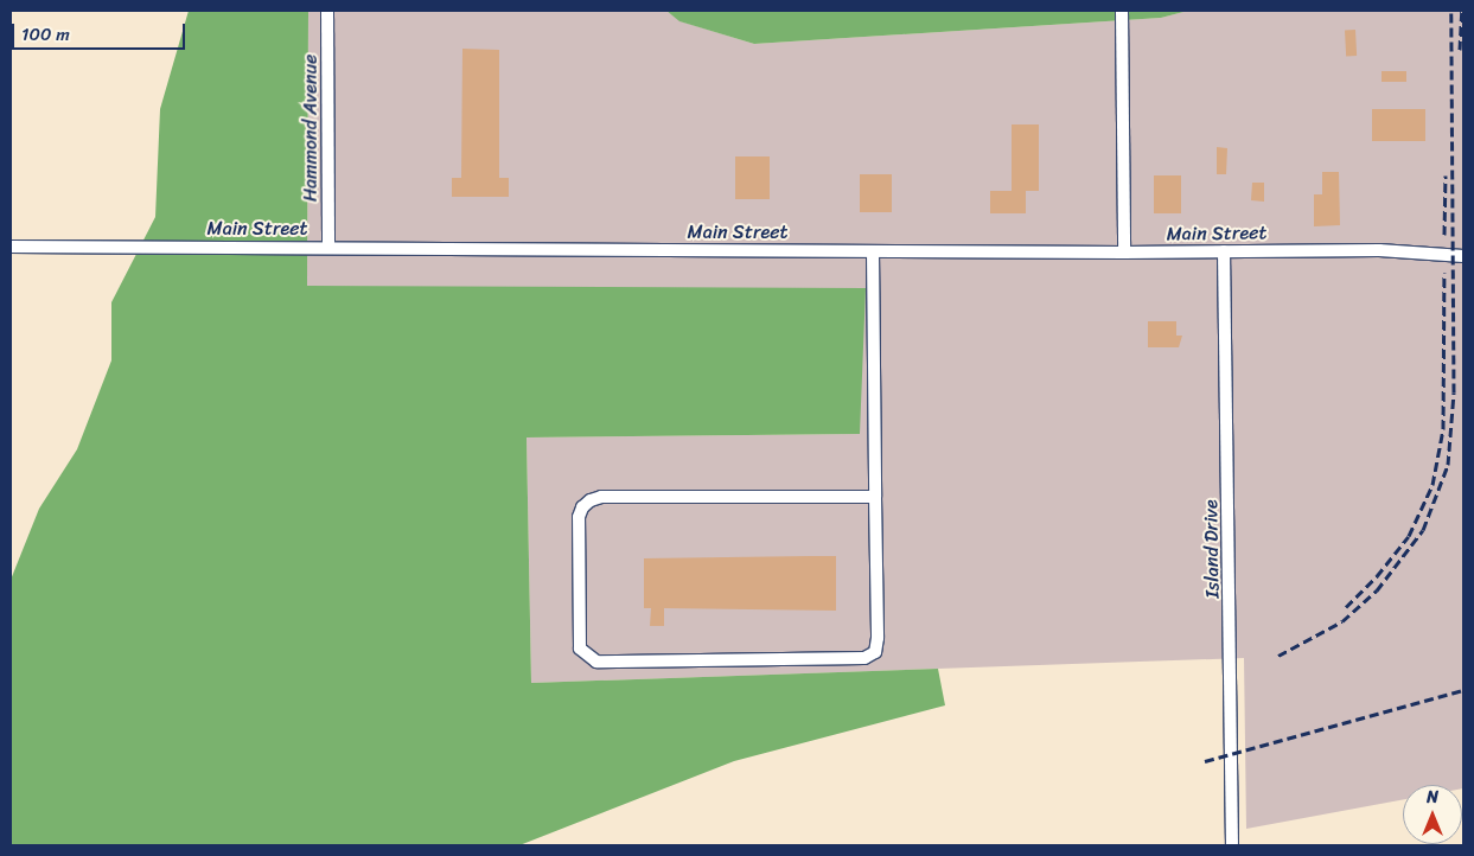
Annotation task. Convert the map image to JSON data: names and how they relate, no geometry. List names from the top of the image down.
{
  "streets": {
    "street": ["Hammond Avenue", "Main Street", "Island Drive"]
  },
  "crossings": [
    ["Hammond Avenue", "Main Street"],
    ["Main Street", "Island Drive"]
  ],
  "scale_bar": "100 m",
  "north": "top"
}
